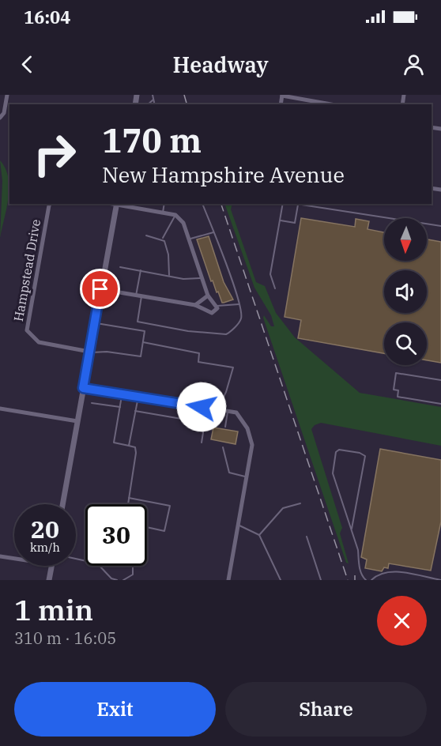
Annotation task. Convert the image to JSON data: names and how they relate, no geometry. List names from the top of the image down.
{
  "streets": {
    "street": ["Hampstead Drive"]
  },
  "north": "bottom",
  "page": {
    "status": "16:04",
    "header": "Headway",
    "turn": ["170 m", "New Hampshire Avenue"],
    "speed": "20 km/h",
    "limit": "30",
    "heading": ["1 min", "310 m · 16:05"],
    "buttons": ["Exit", "Share"]
  }
}
